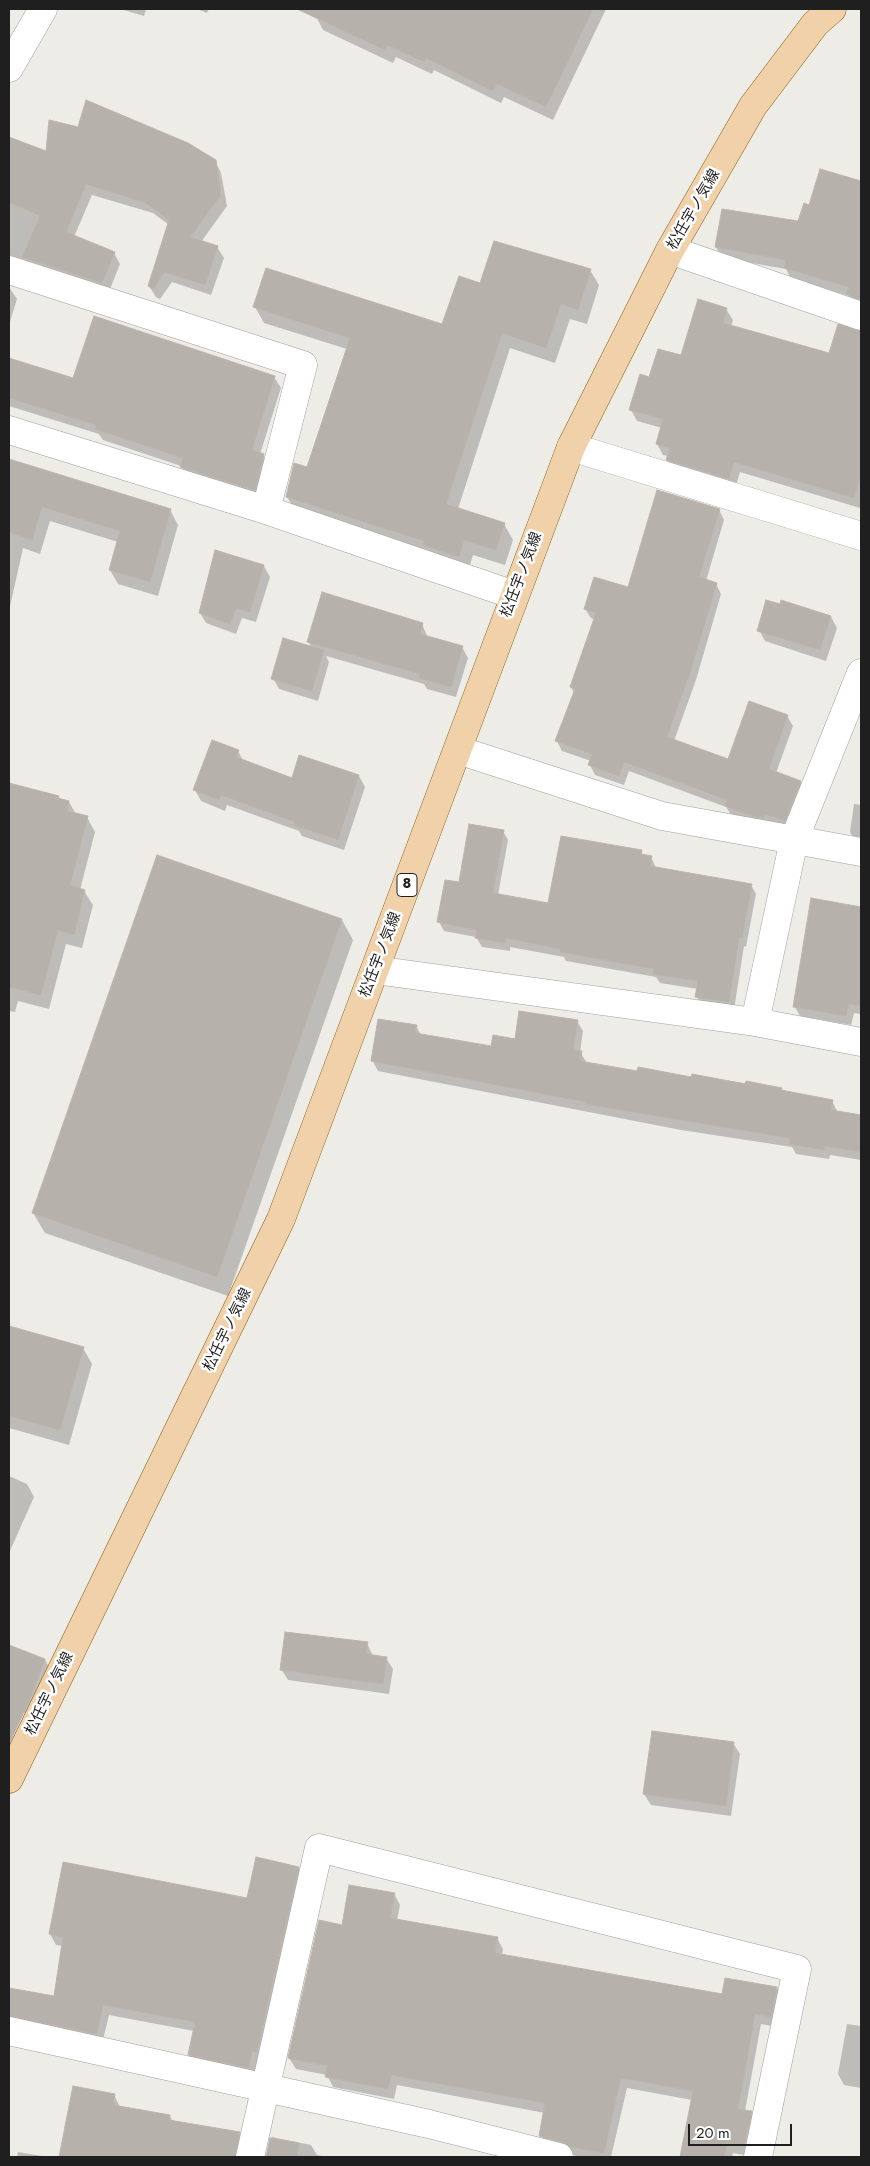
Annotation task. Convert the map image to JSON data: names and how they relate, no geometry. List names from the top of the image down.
{
  "streets": {
    "main road": ["松任宇ノ気線", "8"]
  },
  "scale_bar": "20 m"
}
